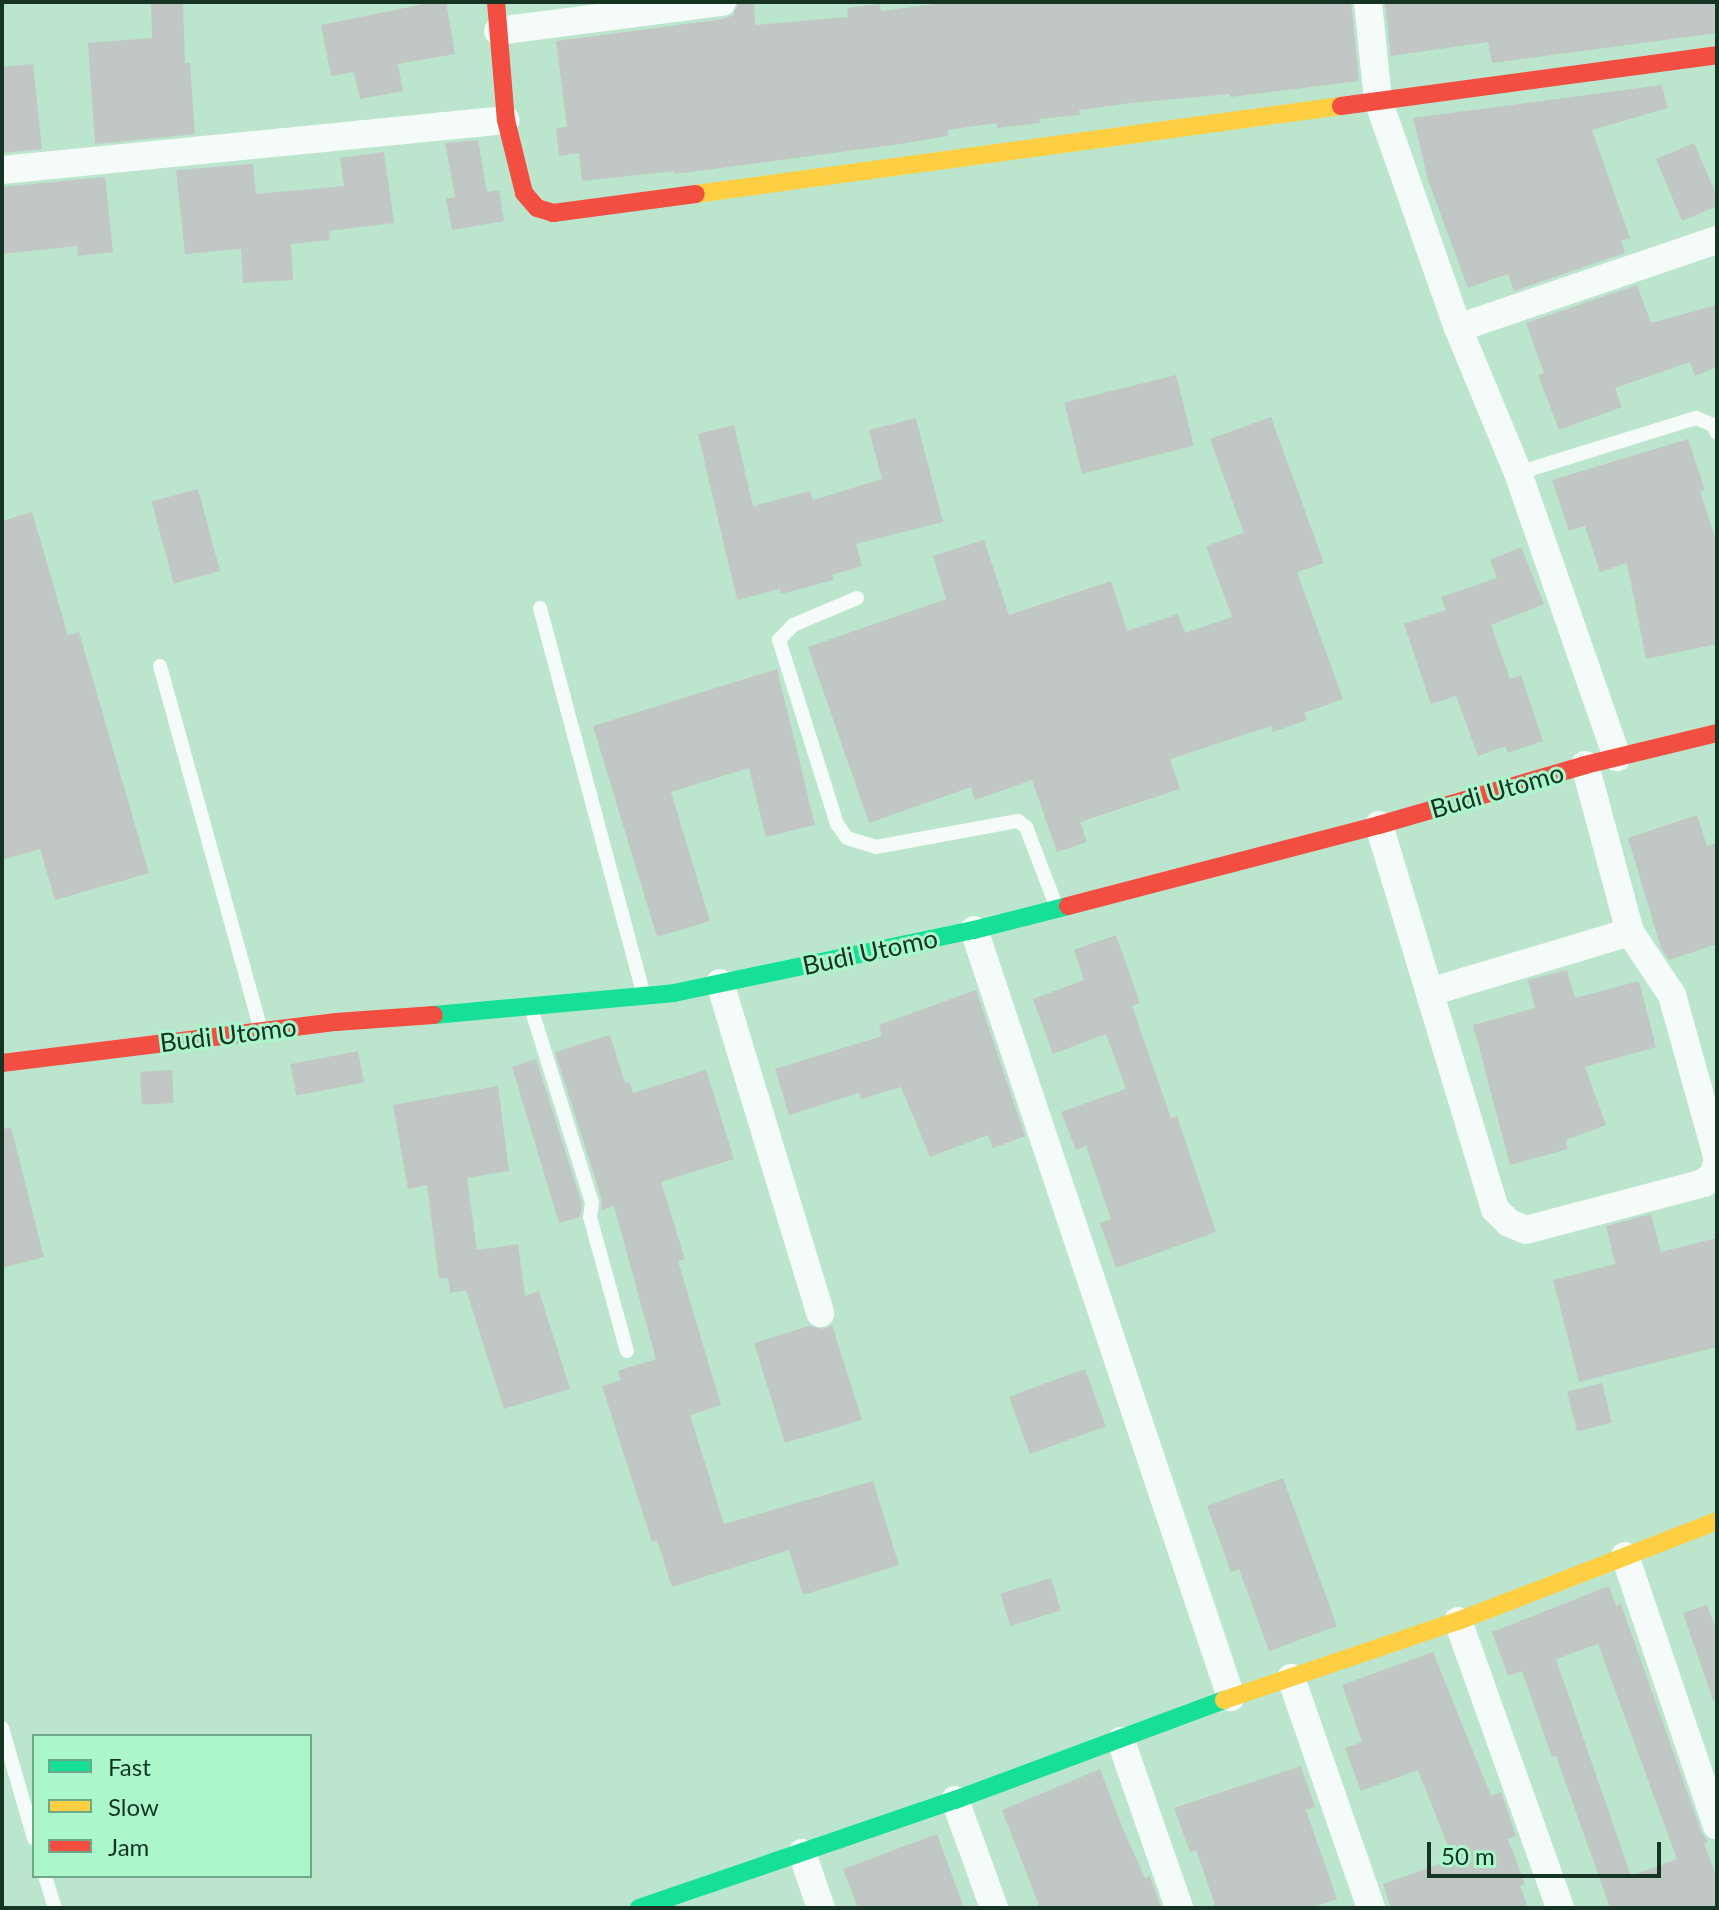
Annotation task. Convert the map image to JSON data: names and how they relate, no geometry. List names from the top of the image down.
{
  "streets": {
    "street": ["Budi Utomo"]
  },
  "legend": ["Fast", "Slow", "Jam"],
  "scale_bar": "50 m"
}
